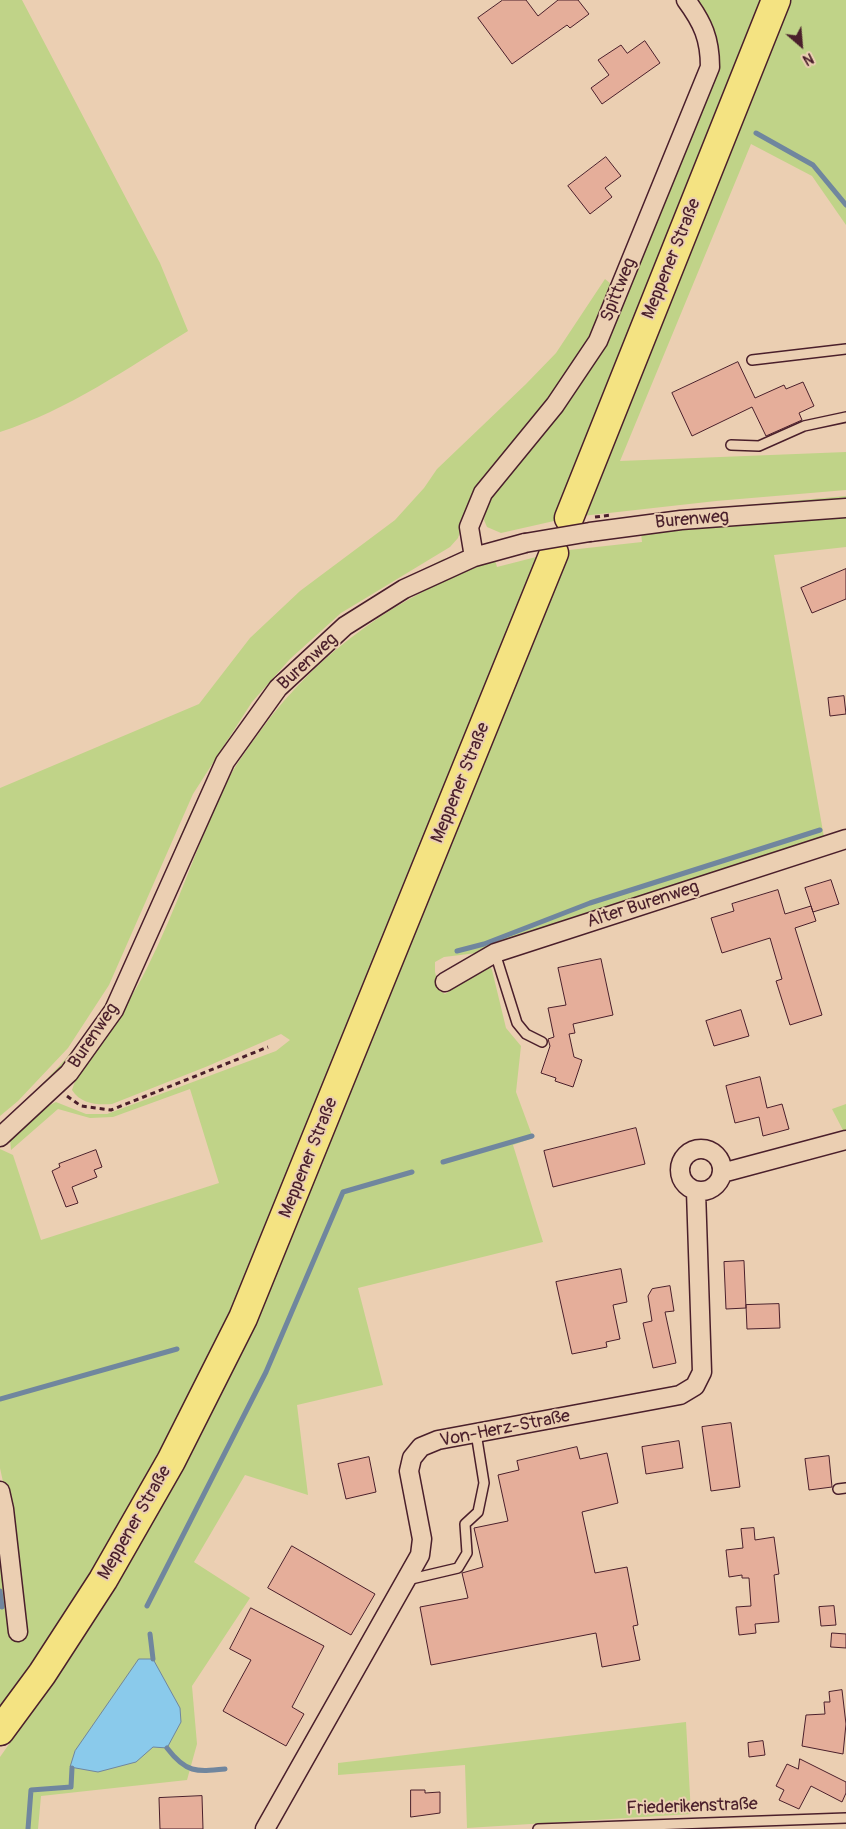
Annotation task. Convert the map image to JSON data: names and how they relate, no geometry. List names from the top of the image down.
{
  "streets": {
    "main road": ["Meppener Straße"],
    "street": [
      "Spittweg",
      "Burenweg",
      "Alter Burenweg",
      "Von-Herz-Straße"
    ],
    "lane": ["Friederikenstraße"]
  },
  "crossings": [
    ["Meppener Straße", "Burenweg"],
    ["Spittweg", "Burenweg"]
  ],
  "north": "bottom right"
}
